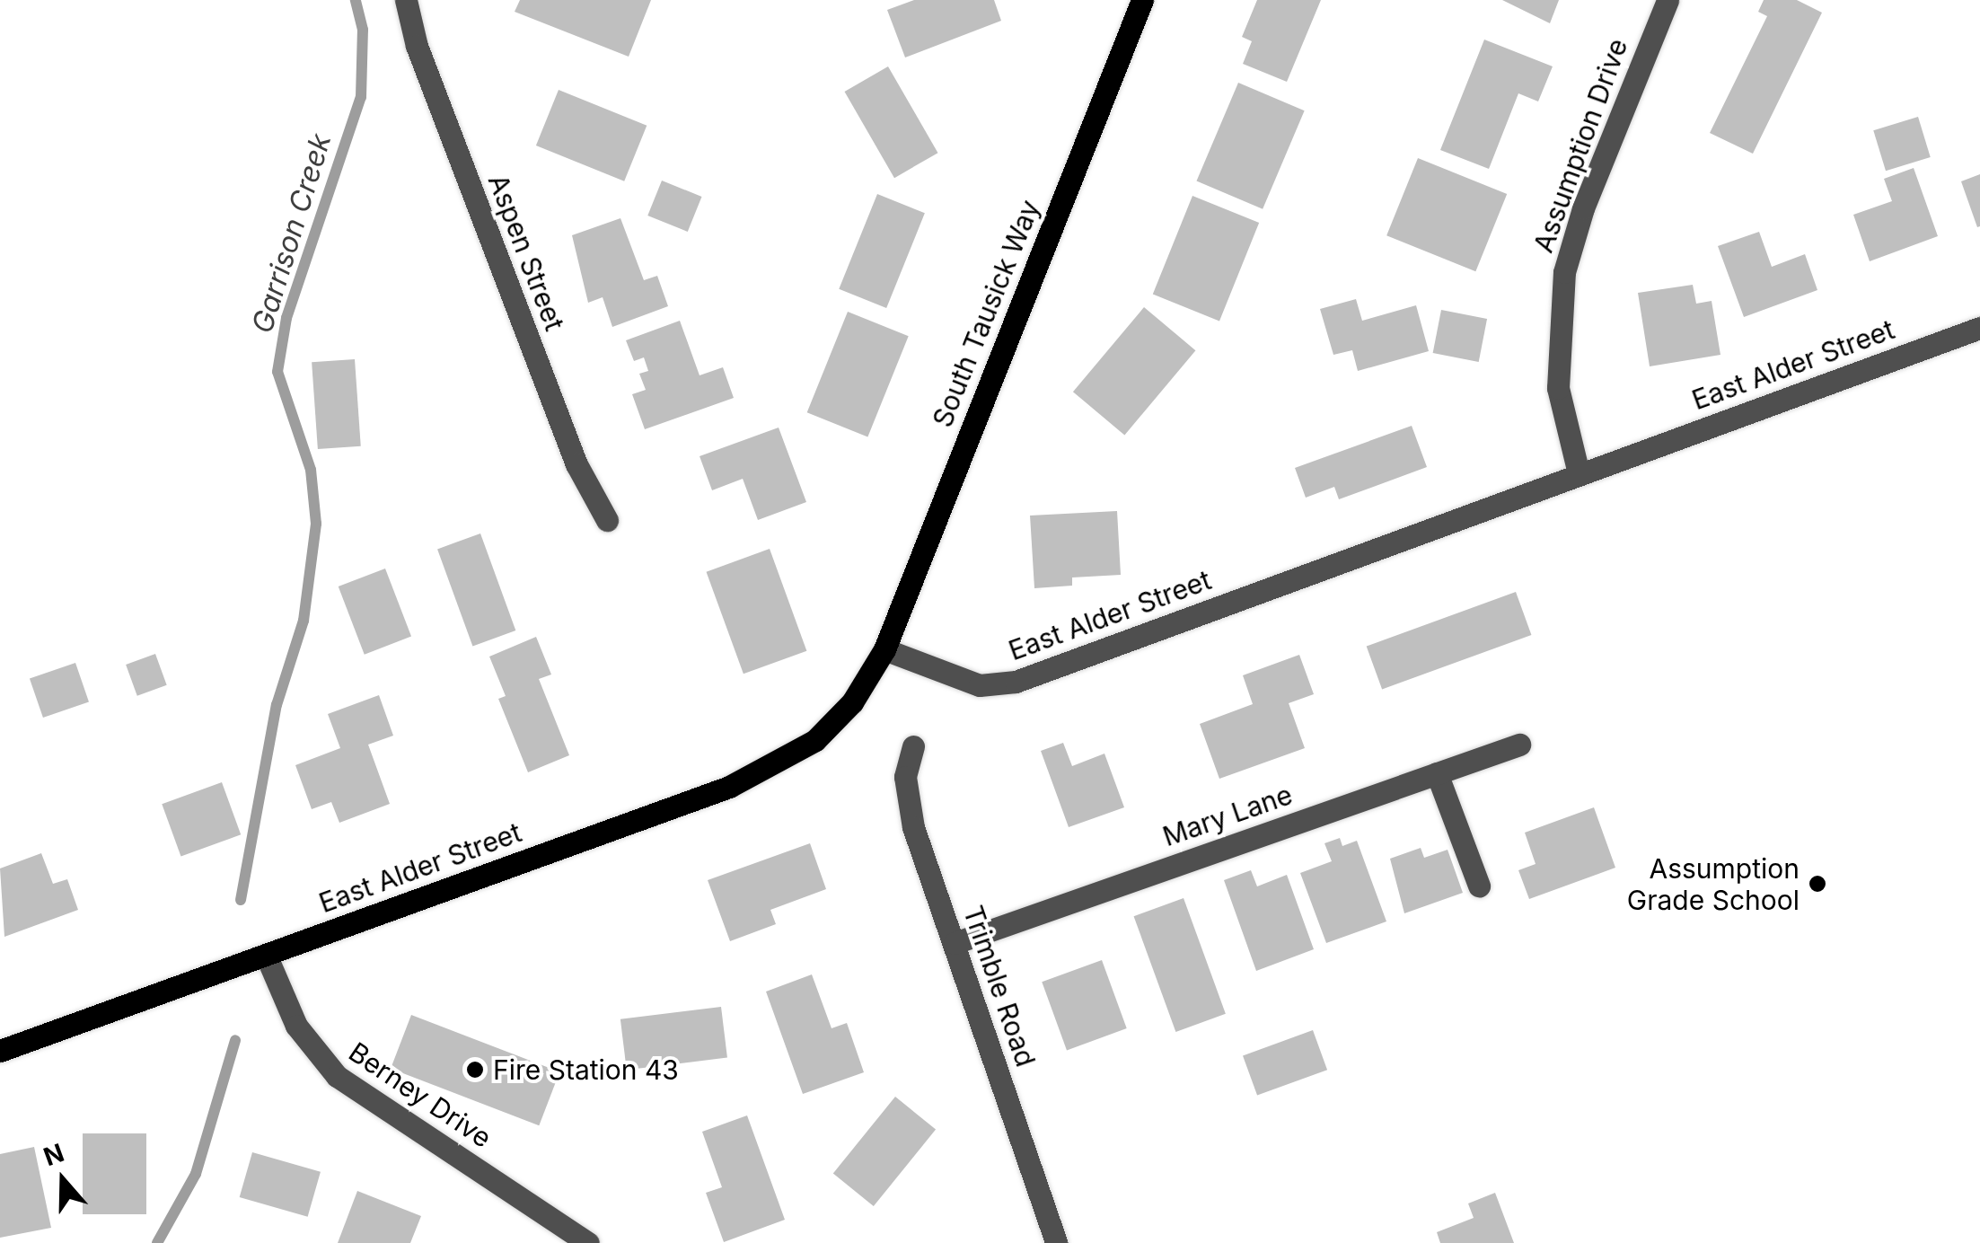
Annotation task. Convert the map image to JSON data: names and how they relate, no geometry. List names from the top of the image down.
{
  "streets": {
    "main road": ["South Tausick Way", "East Alder Street"],
    "street": [
      "Assumption Drive",
      "Aspen Street",
      "Mary Lane",
      "Trimble Road",
      "Berney Drive"
    ]
  },
  "crossings": [
    ["Assumption Drive", "East Alder Street"],
    ["South Tausick Way", "East Alder Street"],
    ["East Alder Street", "Berney Drive"],
    ["Mary Lane", "Trimble Road"]
  ],
  "water": ["Garrison Creek"],
  "places": ["Assumption Grade School", "Fire Station 43"],
  "north": "top"
}
